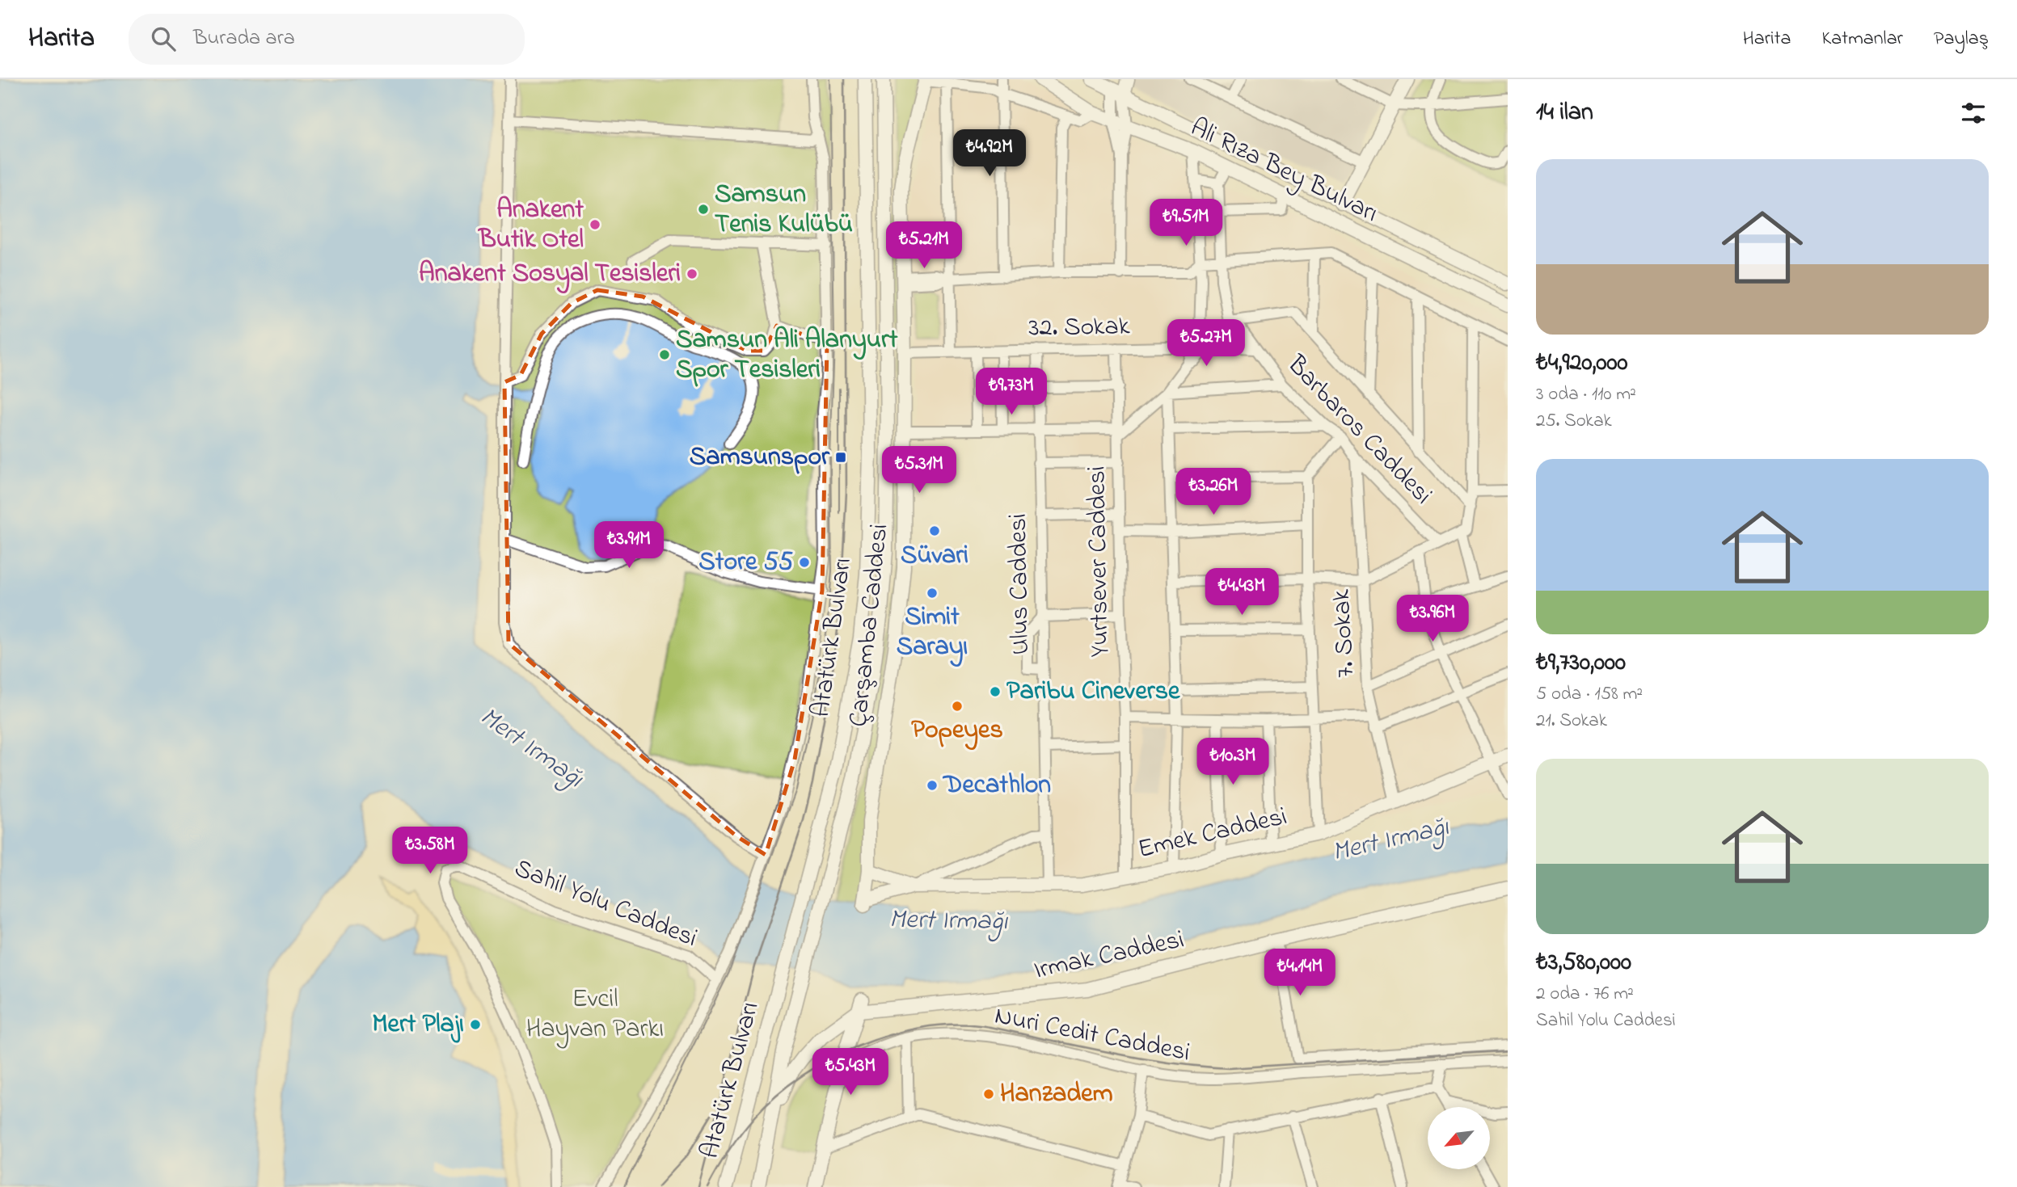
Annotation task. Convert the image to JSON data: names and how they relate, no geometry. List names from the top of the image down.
{
  "streets": {
    "main road": [
      "Ali Rıza Bey Bulvarı",
      "Çarşamba Caddesi",
      "Atatürk Bulvarı",
      "Emek Caddesi",
      "Irmak Caddesi"
    ],
    "street": [
      "32. Sokak",
      "Barbaros Caddesi",
      "Yurtsever Caddesi",
      "Ulus Caddesi",
      "7. Sokak",
      "Sahil Yolu Caddesi",
      "Nuri Cedit Caddesi"
    ]
  },
  "crossings": [
    ["32. Sokak", "Barbaros Caddesi"],
    ["32. Sokak", "Yurtsever Caddesi"],
    ["32. Sokak", "Ulus Caddesi"],
    ["32. Sokak", "Çarşamba Caddesi"],
    ["Barbaros Caddesi", "7. Sokak"],
    ["Yurtsever Caddesi", "Emek Caddesi"],
    ["Ulus Caddesi", "Emek Caddesi"],
    ["Çarşamba Caddesi", "Emek Caddesi"],
    ["7. Sokak", "Emek Caddesi"]
  ],
  "water": ["Mert Irmağı"],
  "parks": ["Evcil Hayvan Parkı"],
  "places": {
    "other": [
      "Samsun Tenis Kulübü",
      "Anakent Butik Otel",
      "Anakent Sosyal Tesisleri",
      "Samsun Ali Alanyurt Spor Tesisleri",
      "Süvari",
      "Store 55",
      "Simit Sarayı",
      "Paribu Cineverse",
      "Popeyes",
      "Decathlon",
      "Mert Plajı",
      "Hanzadem"
    ],
    "transit": ["Samsunspor"]
  },
  "north": "bottom left",
  "page": {
    "header": "Harita",
    "search": "Burada ara",
    "nav": ["Harita", "Katmanlar", "Paylaş"],
    "heading": "14 ilan",
    "price": [
      "₺4.92M",
      "₺9.51M",
      "₺5.21M",
      "₺5.27M",
      "₺9.73M",
      "₺5.31M",
      "₺3.26M",
      "₺3.91M",
      "₺4.43M",
      "₺3.96M",
      "₺10.3M",
      "₺3.58M",
      "₺4.14M",
      "₺5.43M"
    ],
    "list": [
      {
        "name": "₺4,920,000",
        "note": "3 oda · 110 m² · 25. Sokak"
      },
      {
        "name": "₺9,730,000",
        "note": "5 oda · 158 m² · 21. Sokak"
      },
      {
        "name": "₺3,580,000",
        "note": "2 oda · 76 m² · Sahil Yolu Caddesi"
      }
    ]
  }
}
